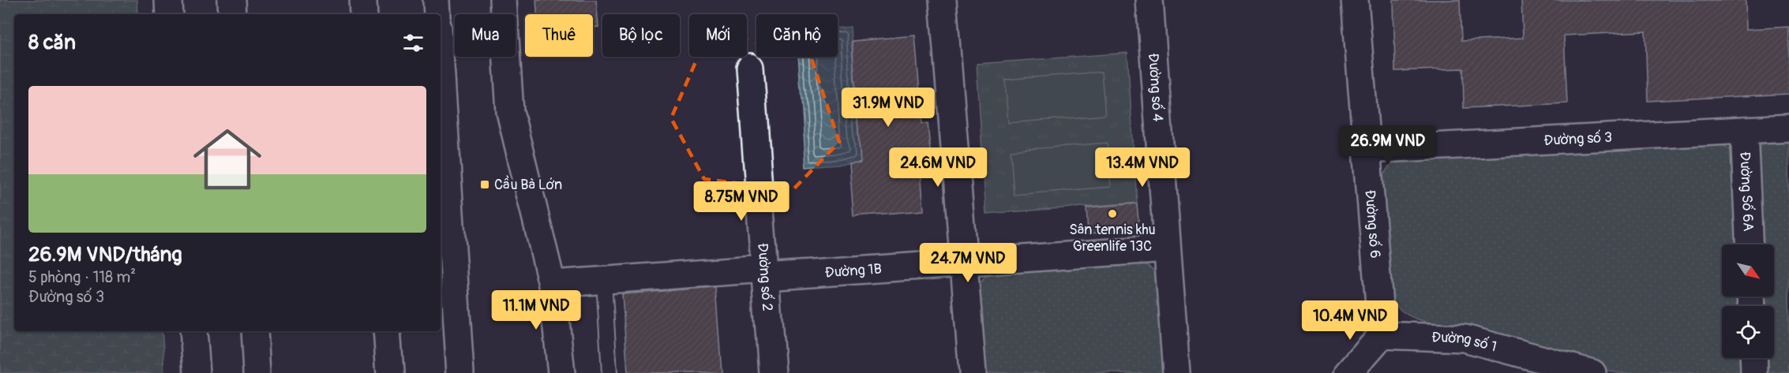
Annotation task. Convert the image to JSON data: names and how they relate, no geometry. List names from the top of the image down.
{
  "streets": {
    "main road": [
      "Đường số 4",
      "Đường số 3",
      "Đường Số 6A",
      "Đường số 6",
      "Đường 1B",
      "Đường số 2",
      "Đường số 1"
    ]
  },
  "crossings": [
    ["Đường số 4", "Đường 1B"],
    ["Đường số 3", "Đường Số 6A"],
    ["Đường số 3", "Đường số 6"],
    ["Đường số 6", "Đường số 1"],
    ["Đường 1B", "Đường số 2"]
  ],
  "places": {
    "transit": ["Cầu Bà Lớn"],
    "other": ["Sân tennis khu Greenlife 13C"]
  },
  "north": "bottom right",
  "page": {
    "chip": [
      "Mua",
      "Thuê",
      "Bộ lọc",
      "Mới",
      "Căn hộ"
    ],
    "heading": "8 căn",
    "list": [
      {
        "name": "26.9M VND/tháng",
        "note": "5 phòng · 118 m² · Đường số 3"
      }
    ],
    "price": [
      "31.9M VND",
      "26.9M VND",
      "24.6M VND",
      "13.4M VND",
      "8.75M VND",
      "24.7M VND",
      "11.1M VND",
      "10.4M VND"
    ]
  }
}
